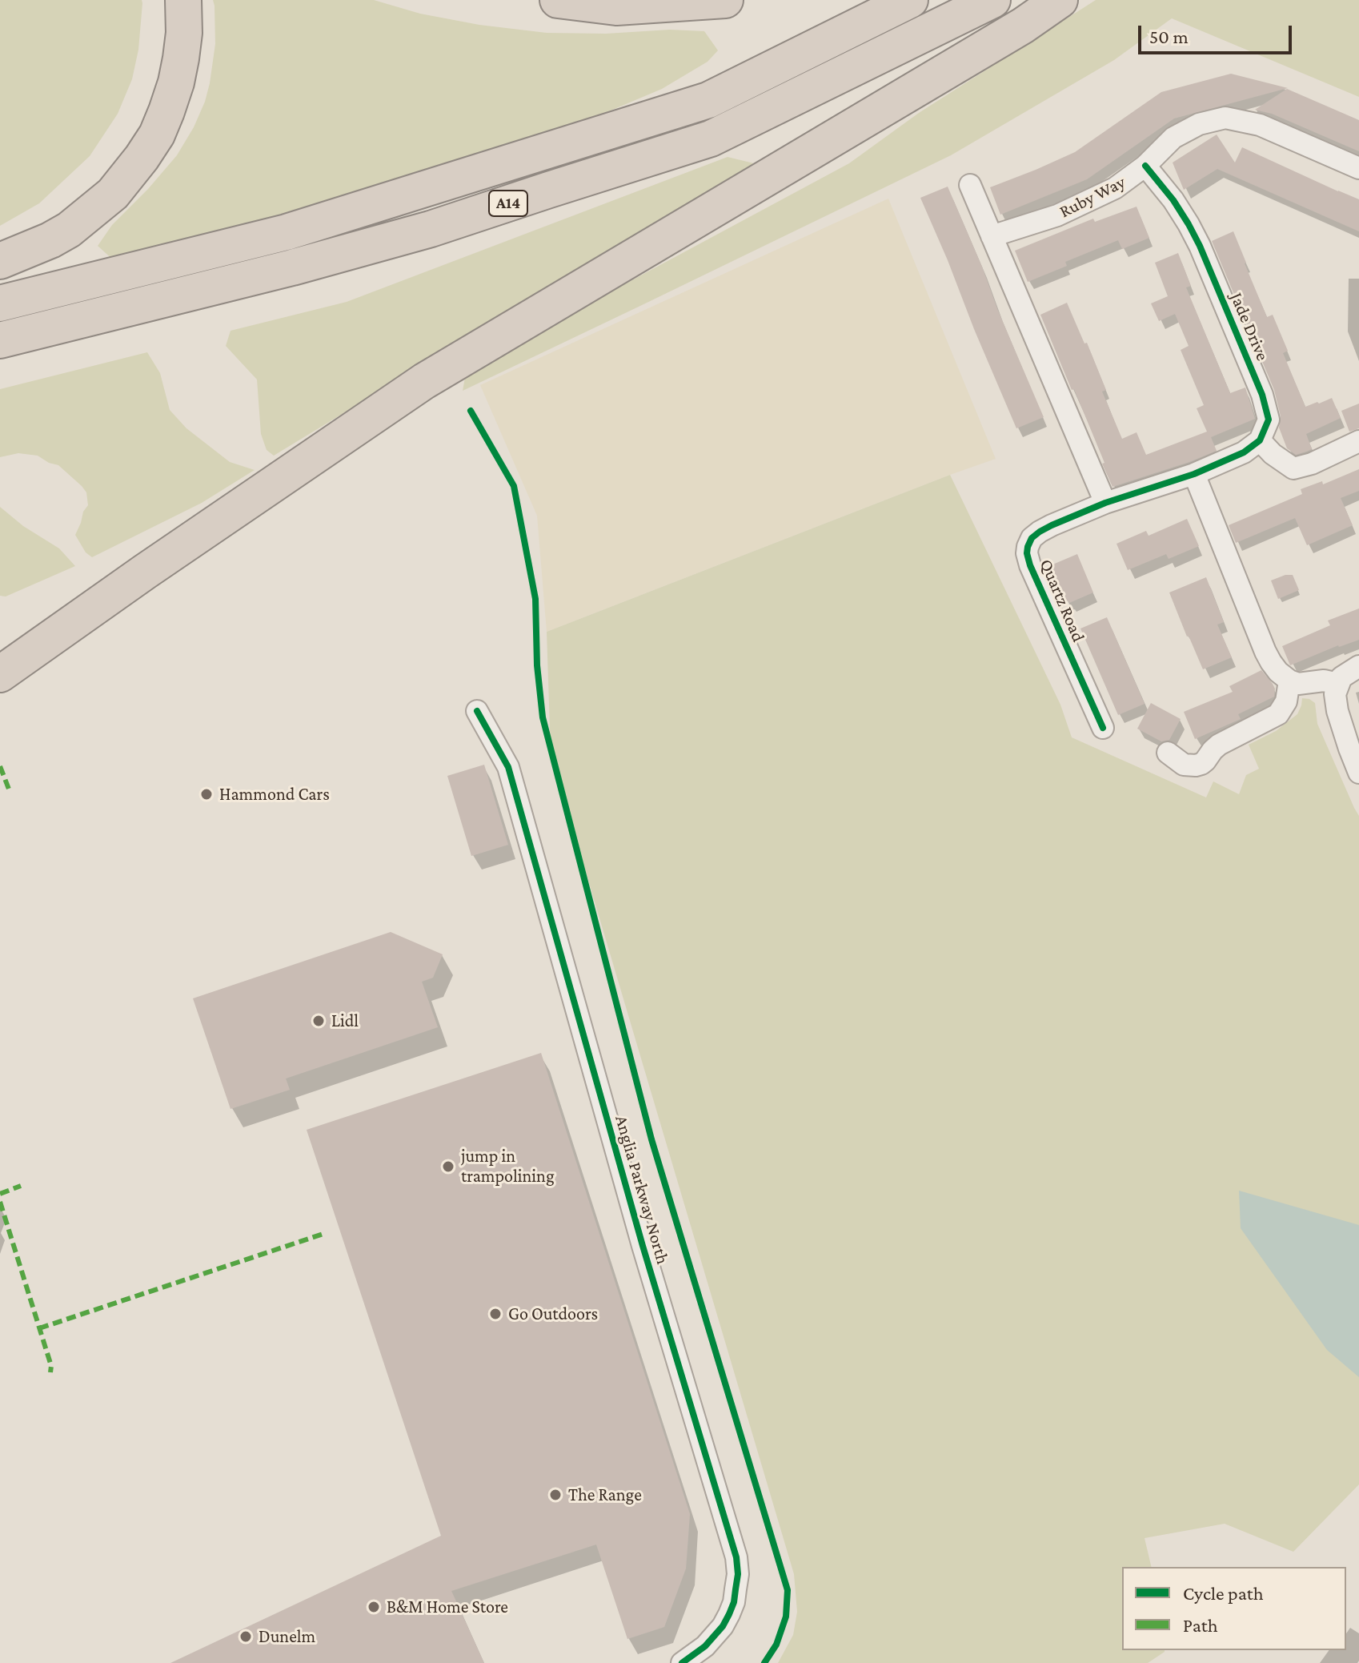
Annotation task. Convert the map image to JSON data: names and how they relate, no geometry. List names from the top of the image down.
{
  "streets": {
    "highway": ["A14"],
    "street": [
      "Ruby Way",
      "Jade Drive",
      "Quartz Road",
      "Anglia Parkway North"
    ]
  },
  "crossings": [
    ["Ruby Way", "Jade Drive"]
  ],
  "places": [
    "Hammond Cars",
    "Lidl",
    "jump in trampolining",
    "Go Outdoors",
    "The Range",
    "B&M Home Store",
    "Dunelm"
  ],
  "legend": ["Cycle path", "Path"],
  "scale_bar": "50 m"
}
